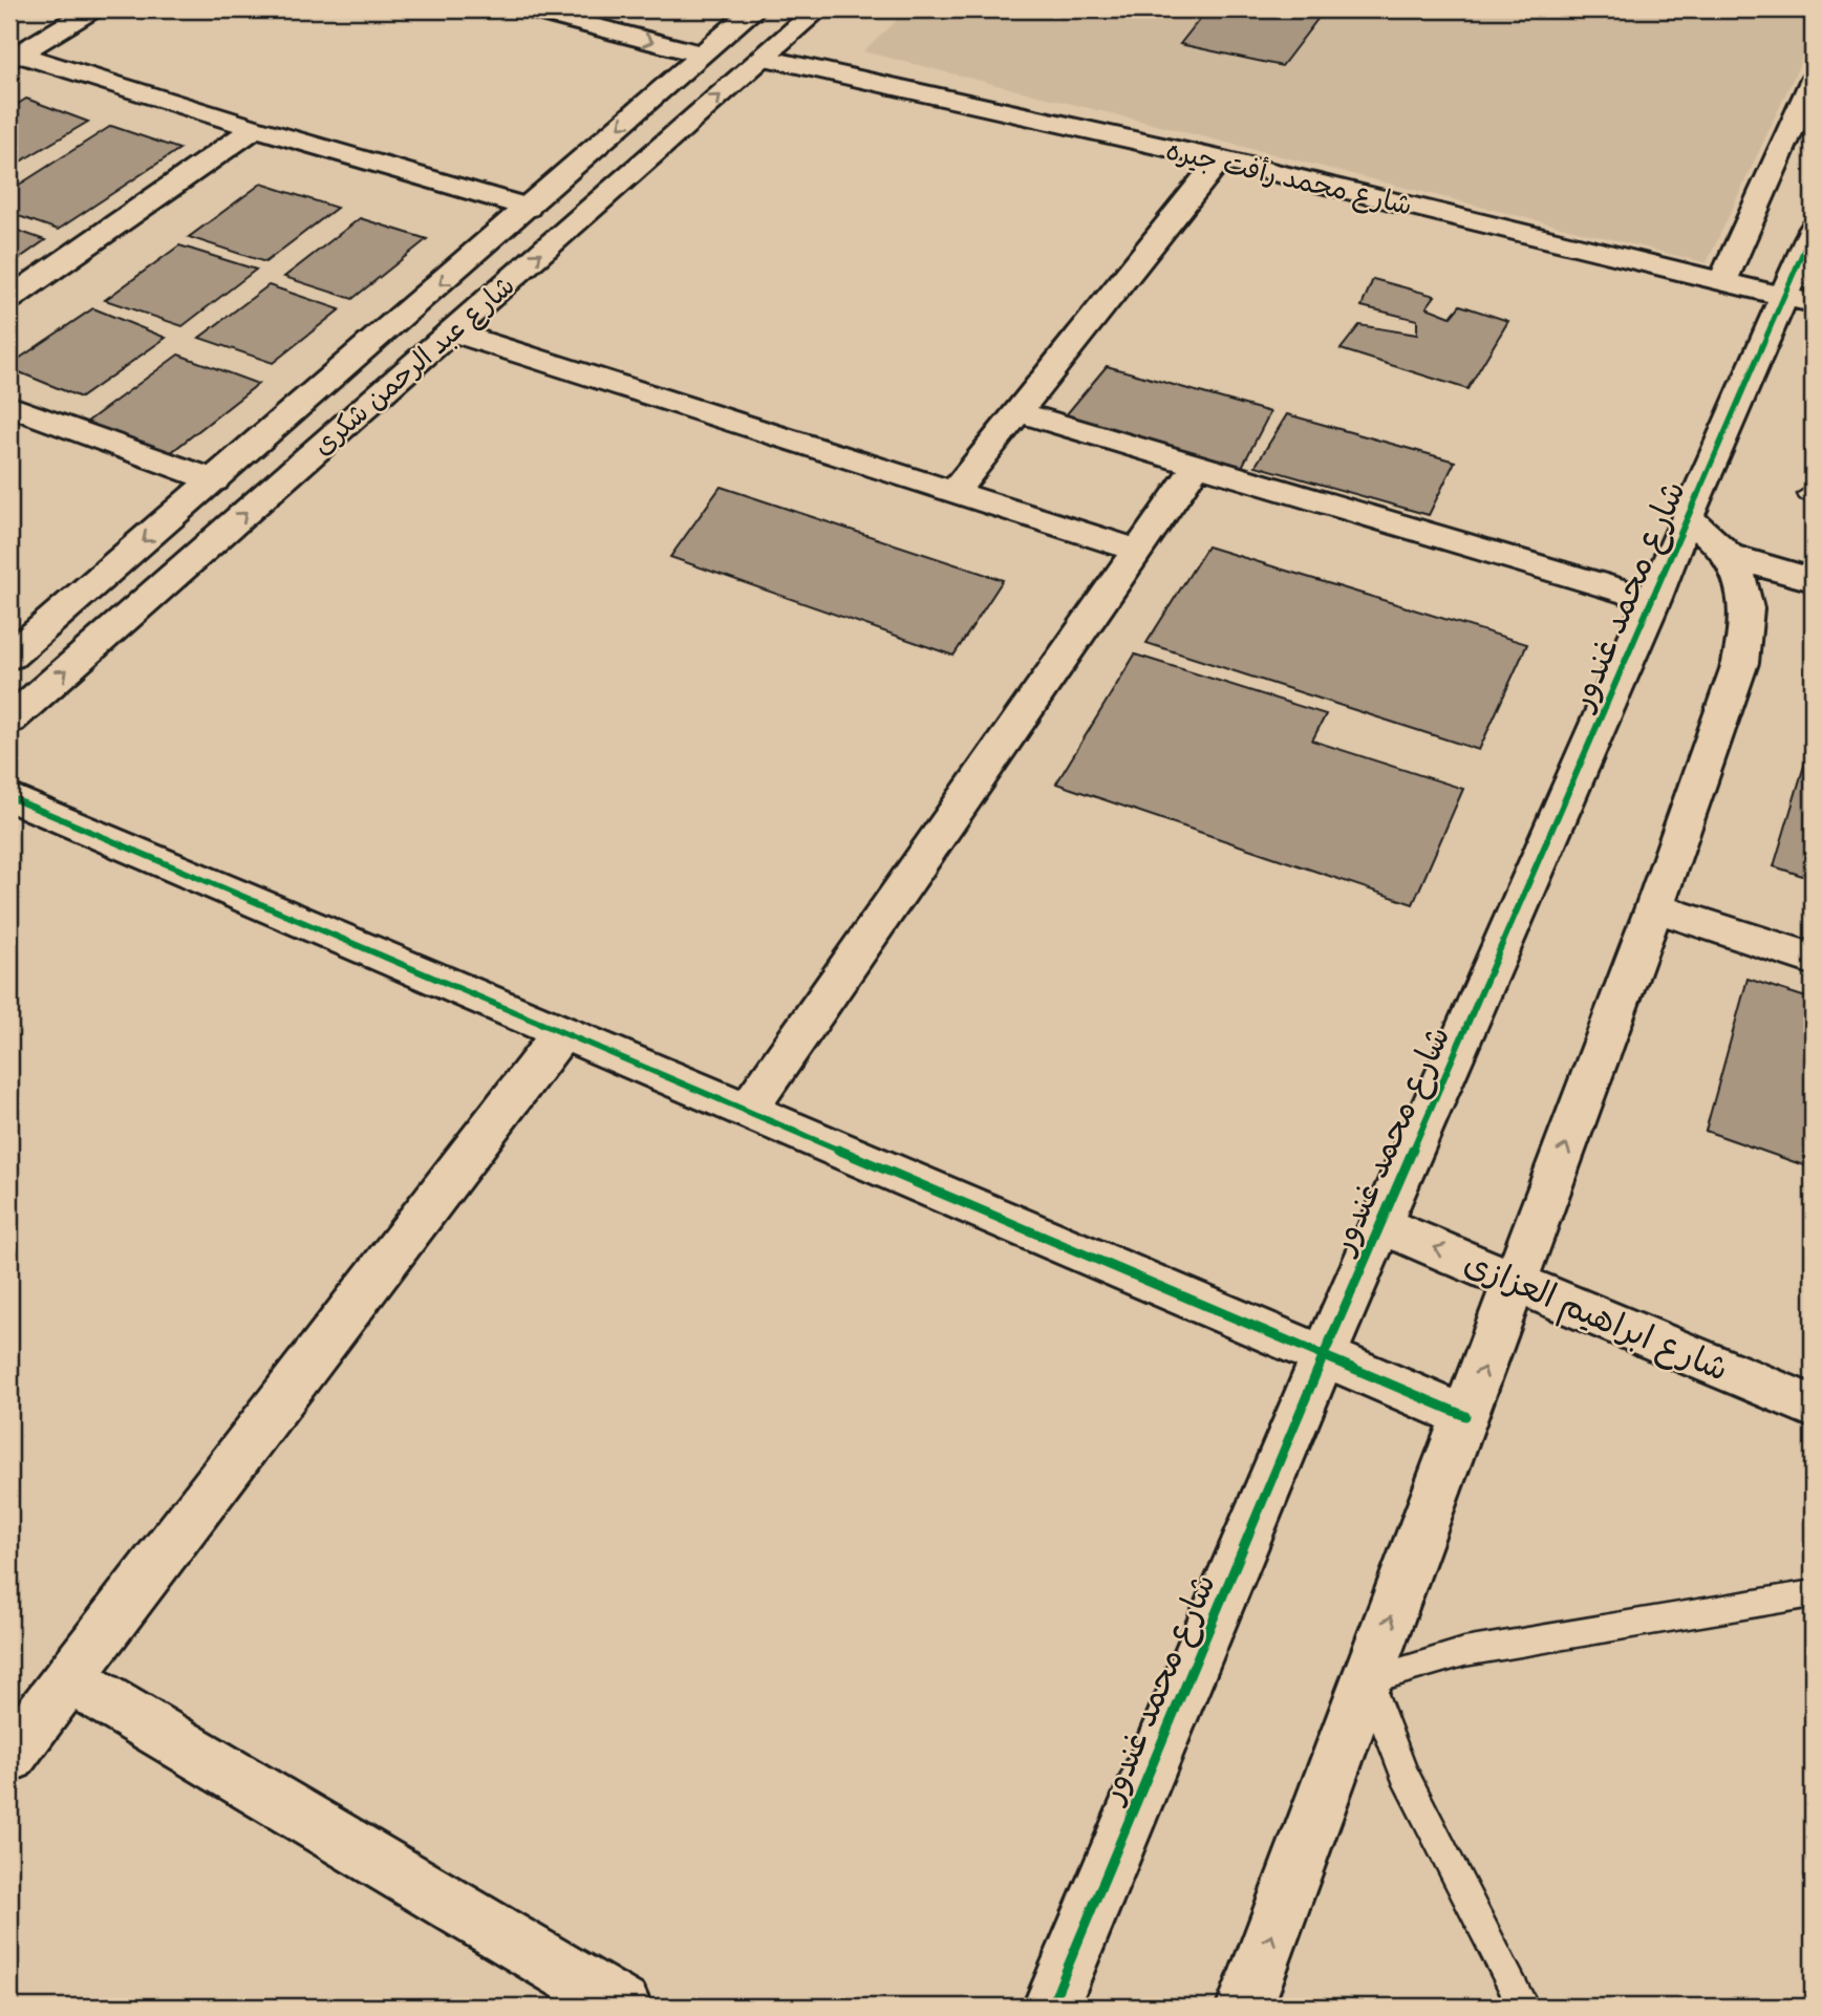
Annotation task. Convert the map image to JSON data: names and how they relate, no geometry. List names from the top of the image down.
{
  "streets": {
    "street": [
      "شارع محمد رأفت جيره",
      "شارع عبد الرحمن شكرى",
      "شارع محمد غندور",
      "شارع ابراهيم العزازى"
    ]
  },
  "crossings": [
    ["شارع محمد رأفت جيره", "شارع عبد الرحمن شكرى"],
    ["شارع محمد رأفت جيره", "شارع محمد غندور"],
    ["شارع محمد غندور", "شارع ابراهيم العزازى"]
  ]
}
